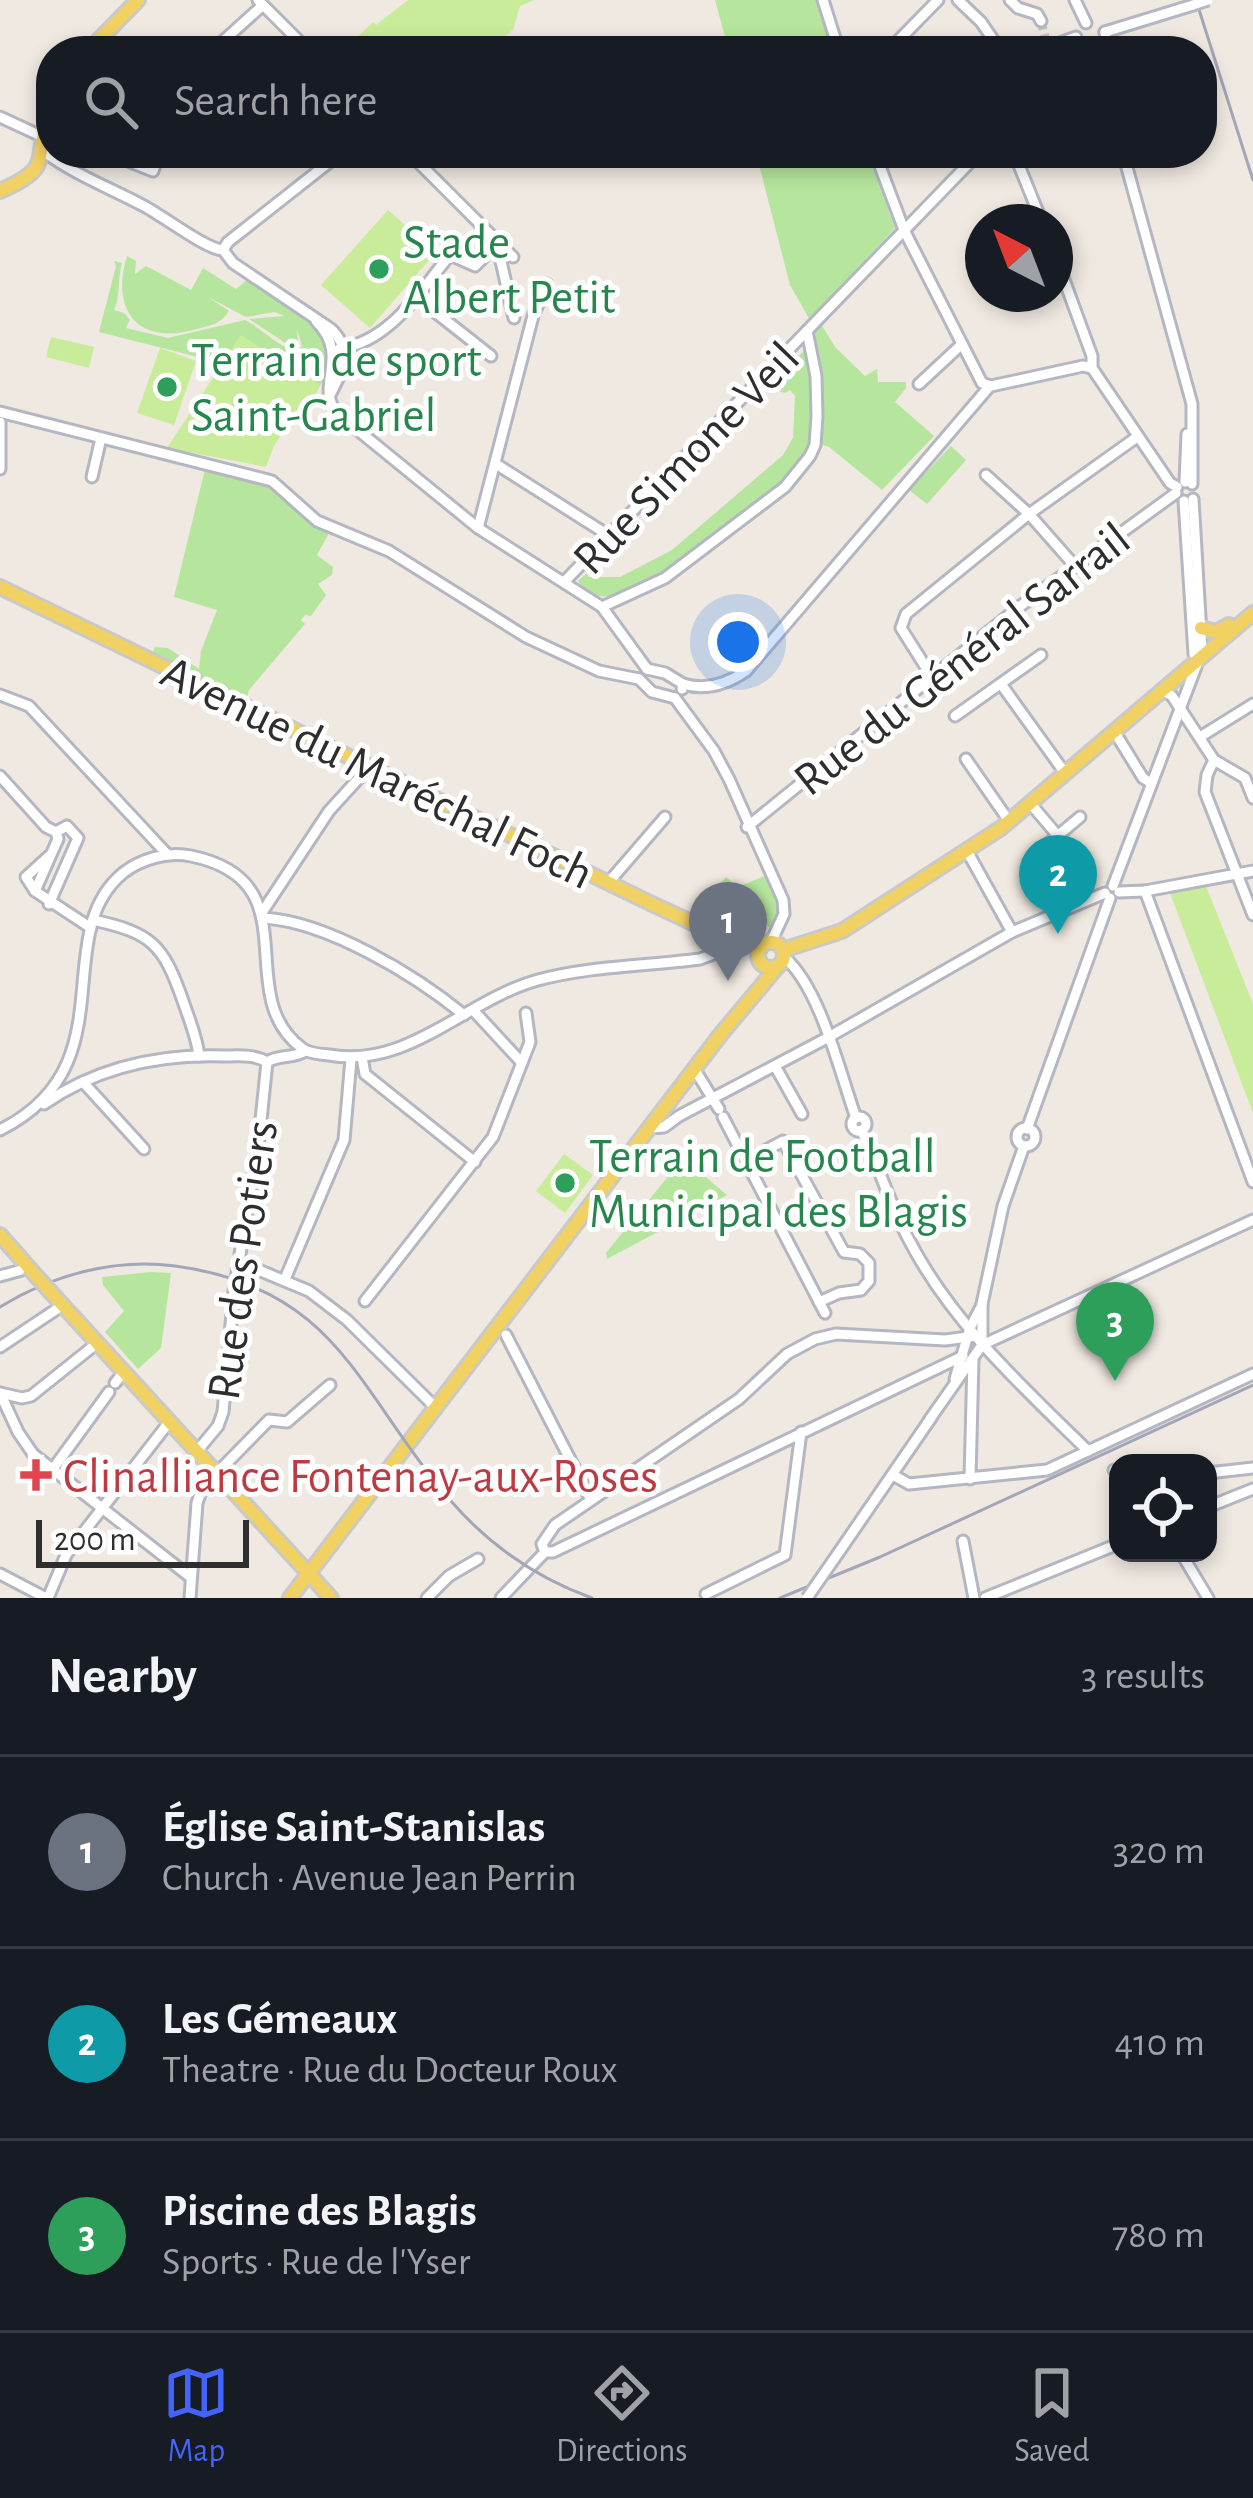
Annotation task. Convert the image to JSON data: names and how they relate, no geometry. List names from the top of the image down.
{
  "streets": {
    "main road": ["Avenue du Maréchal Foch"],
    "street": ["Rue Simone Veil", "Rue du Général Sarrail", "Rue des Potiers"]
  },
  "places": {
    "other": ["Stade Albert Petit", "Terrain de sport Saint-Gabriel", "Terrain de Football Municipal des Blagis"],
    "health": ["Clinalliance Fontenay-aux-Roses"]
  },
  "scale_bar": "200 m",
  "north": "top left",
  "page": {
    "search": "Search here",
    "pins": ["2", "1", "3"],
    "scale": "200 m",
    "heading": ["Nearby", "3 results"],
    "list": [
      {
        "mark": "1",
        "name": "Église Saint-Stanislas",
        "note": "Church · Avenue Jean Perrin",
        "value": "320 m"
      },
      {
        "mark": "2",
        "name": "Les Gémeaux",
        "note": "Theatre · Rue du Docteur Roux",
        "value": "410 m"
      },
      {
        "mark": "3",
        "name": "Piscine des Blagis",
        "note": "Sports · Rue de l'Yser",
        "value": "780 m"
      }
    ],
    "nav": ["Map", "Directions", "Saved"]
  }
}
